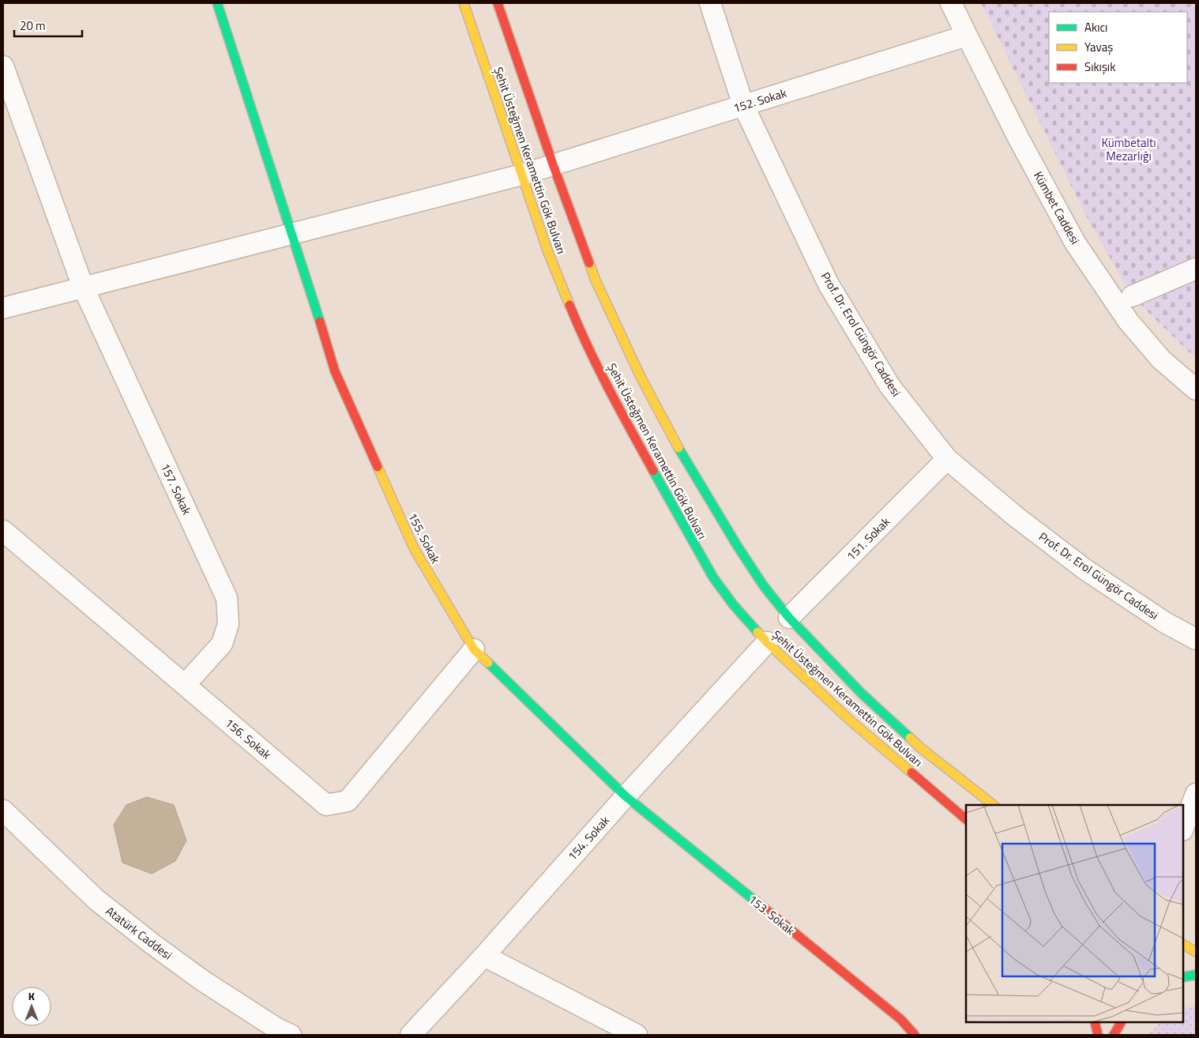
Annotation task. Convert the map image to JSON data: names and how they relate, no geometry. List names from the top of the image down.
{
  "streets": {
    "main road": ["Şehit Üsteğmen Keramettin Gök Bulvarı", "155. Sokak", "153. Sokak"],
    "street": [
      "152. Sokak",
      "Kümbet Caddesi",
      "Prof. Dr. Erol Güngör Caddesi",
      "157. Sokak",
      "151. Sokak",
      "156. Sokak",
      "154. Sokak",
      "Atatürk Caddesi"
    ]
  },
  "crossings": [
    ["152. Sokak", "Şehit Üsteğmen Keramettin Gök Bulvarı"],
    ["152. Sokak", "Kümbet Caddesi"],
    ["152. Sokak", "Prof. Dr. Erol Güngör Caddesi"],
    ["152. Sokak", "157. Sokak"],
    ["152. Sokak", "155. Sokak"],
    ["Şehit Üsteğmen Keramettin Gök Bulvarı", "151. Sokak"],
    ["Şehit Üsteğmen Keramettin Gök Bulvarı", "154. Sokak"],
    ["Prof. Dr. Erol Güngör Caddesi", "151. Sokak"],
    ["157. Sokak", "156. Sokak"],
    ["155. Sokak", "156. Sokak"],
    ["155. Sokak", "154. Sokak"],
    ["155. Sokak", "153. Sokak"],
    ["154. Sokak", "153. Sokak"]
  ],
  "parks": ["Kümbetaltı Mezarlığı"],
  "legend": ["Akıcı", "Yavaş", "Sıkışık"],
  "scale_bar": "20 m",
  "north": "top"
}
